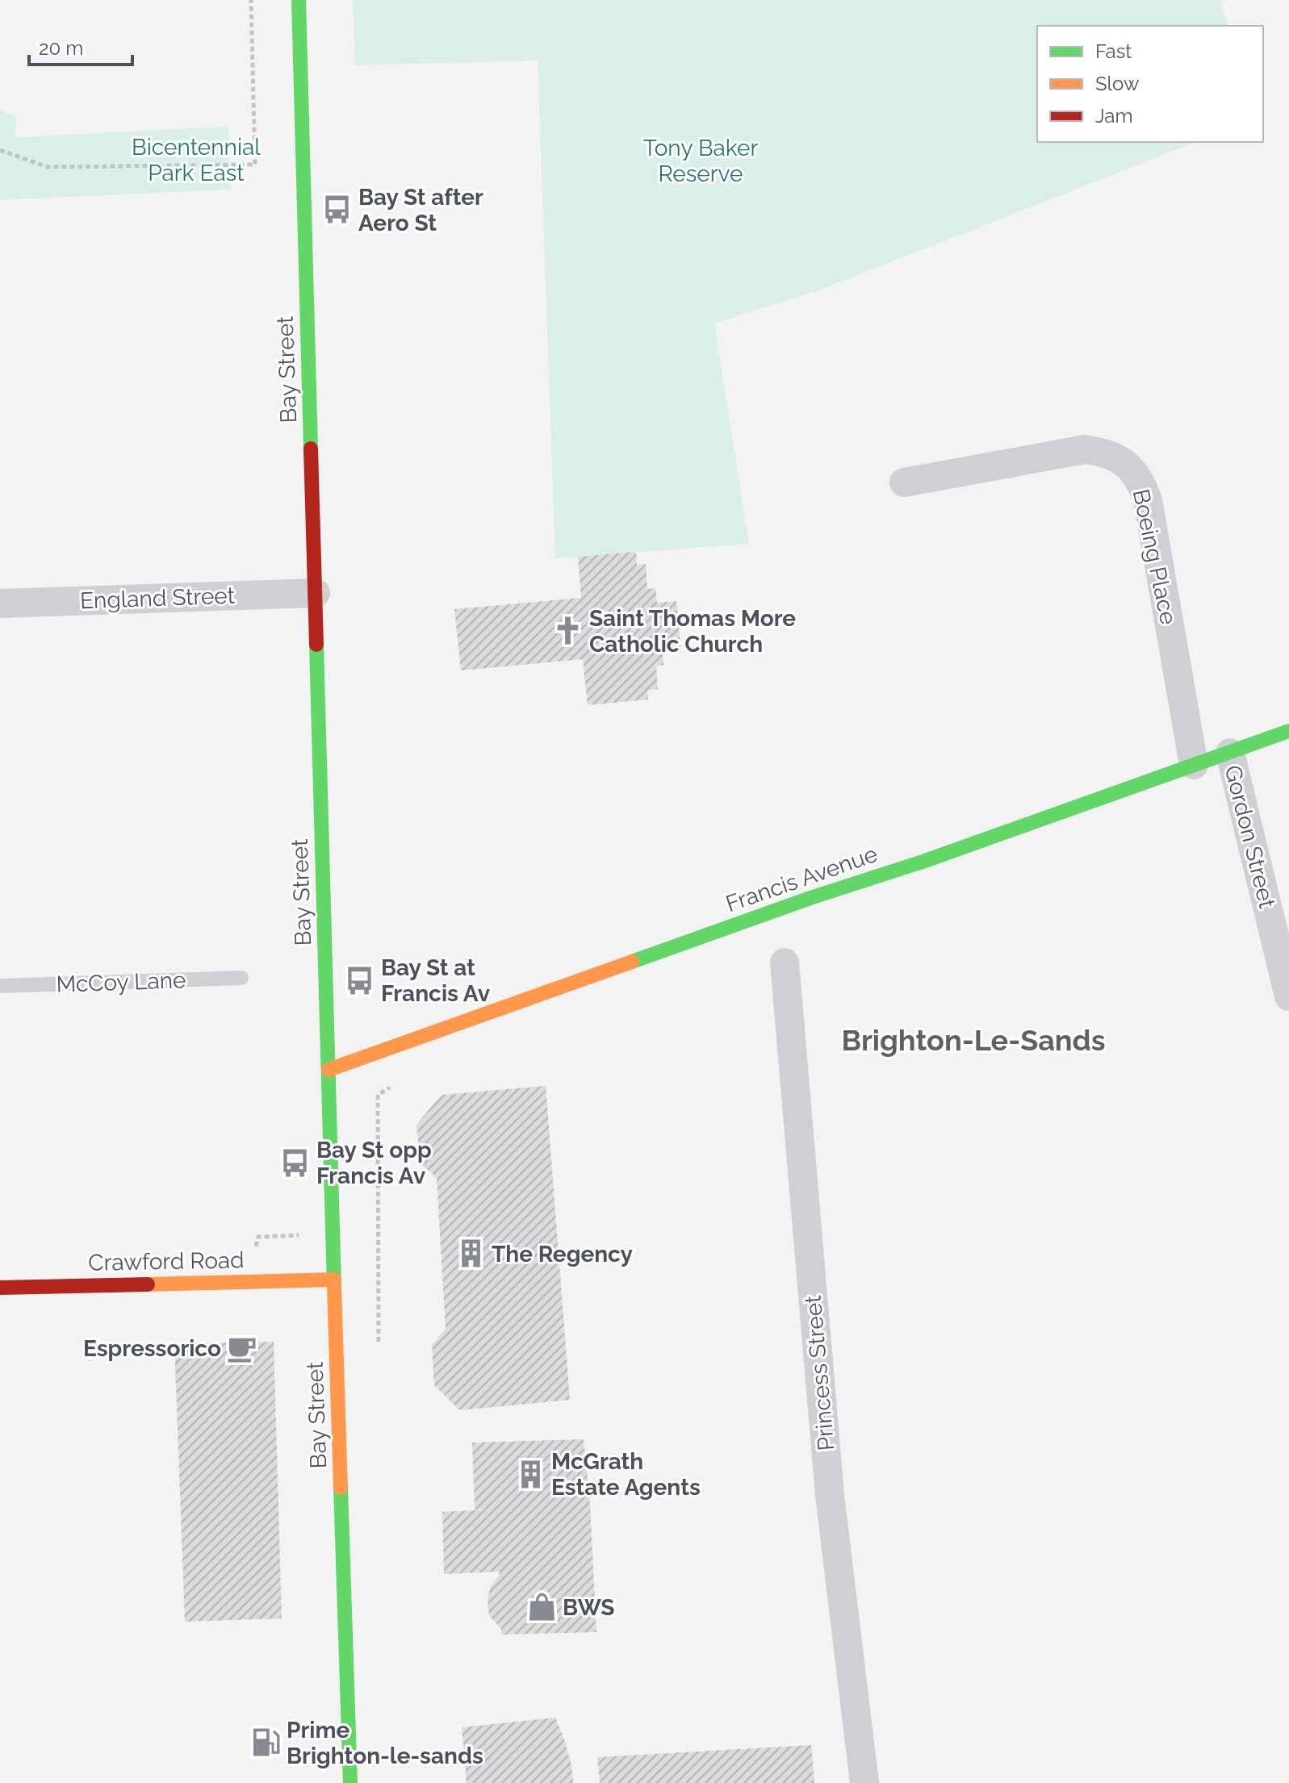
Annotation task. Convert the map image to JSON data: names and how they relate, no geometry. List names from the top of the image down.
{
  "streets": {
    "main road": ["Bay Street", "Francis Avenue", "Crawford Road"],
    "street": [
      "Boeing Place",
      "England Street",
      "Gordon Street",
      "Princess Street"
    ],
    "lane": ["McCoy Lane"]
  },
  "crossings": [
    ["Bay Street", "England Street"],
    ["Bay Street", "Francis Avenue"],
    ["Bay Street", "Crawford Road"],
    ["Boeing Place", "Francis Avenue"],
    ["Gordon Street", "Francis Avenue"]
  ],
  "districts": ["Brighton-Le-Sands"],
  "parks": ["Bicentennial Park East", "Tony Baker Reserve"],
  "places": {
    "bus stop": ["Bay St after Aero St", "Bay St at Francis Av", "Bay St opp Francis Av"],
    "church": ["Saint Thomas More Catholic Church"],
    "building": ["The Regency", "McGrath Estate Agents"],
    "cafe": ["Espressorico"],
    "shop": ["BWS"],
    "fuel station": ["Prime Brighton-le-sands"]
  },
  "legend": ["Fast", "Slow", "Jam"],
  "scale_bar": "20 m"
}
